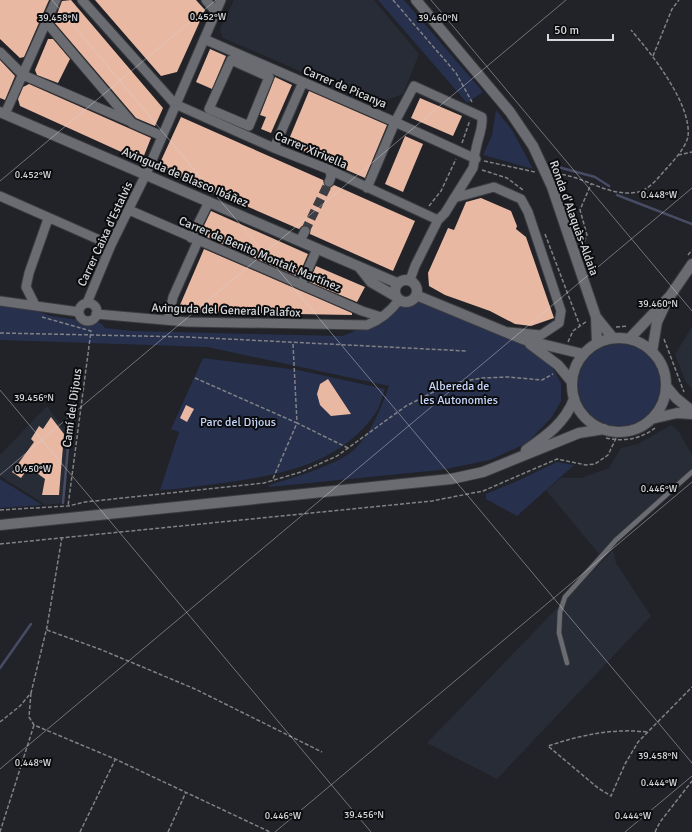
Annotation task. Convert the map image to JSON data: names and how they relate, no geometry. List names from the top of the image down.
{
  "streets": {
    "street": [
      "Carrer de Picanya",
      "Carrer Xirivella",
      "Avinguda de Blasco Ibáñez",
      "Ronda d'Alaquàs-Aldaia",
      "Carrer Caixa d'Estalvis",
      "Carrer de Benito Montalt Martínez",
      "Avinguda del General Palafox"
    ],
    "path": ["Camí del Dijous"]
  },
  "crossings": [
    ["Carrer de Picanya", "Carrer Caixa d'Estalvis"],
    ["Carrer Xirivella", "Carrer Caixa d'Estalvis"],
    ["Avinguda de Blasco Ibáñez", "Carrer Caixa d'Estalvis"],
    ["Avinguda de Blasco Ibáñez", "Avinguda del General Palafox"],
    ["Carrer Caixa d'Estalvis", "Carrer de Benito Montalt Martínez"],
    ["Carrer Caixa d'Estalvis", "Avinguda del General Palafox"],
    ["Carrer de Benito Montalt Martínez", "Avinguda del General Palafox"]
  ],
  "parks": ["Albereda de les Autonomies", "Parc del Dijous"],
  "scale_bar": "50 m",
  "coordinates": [
    "0.452°W",
    "39.458°N",
    "39.460°N",
    "0.448°W",
    "39.456°N",
    "0.450°W",
    "0.446°W",
    "0.444°W"
  ]
}
